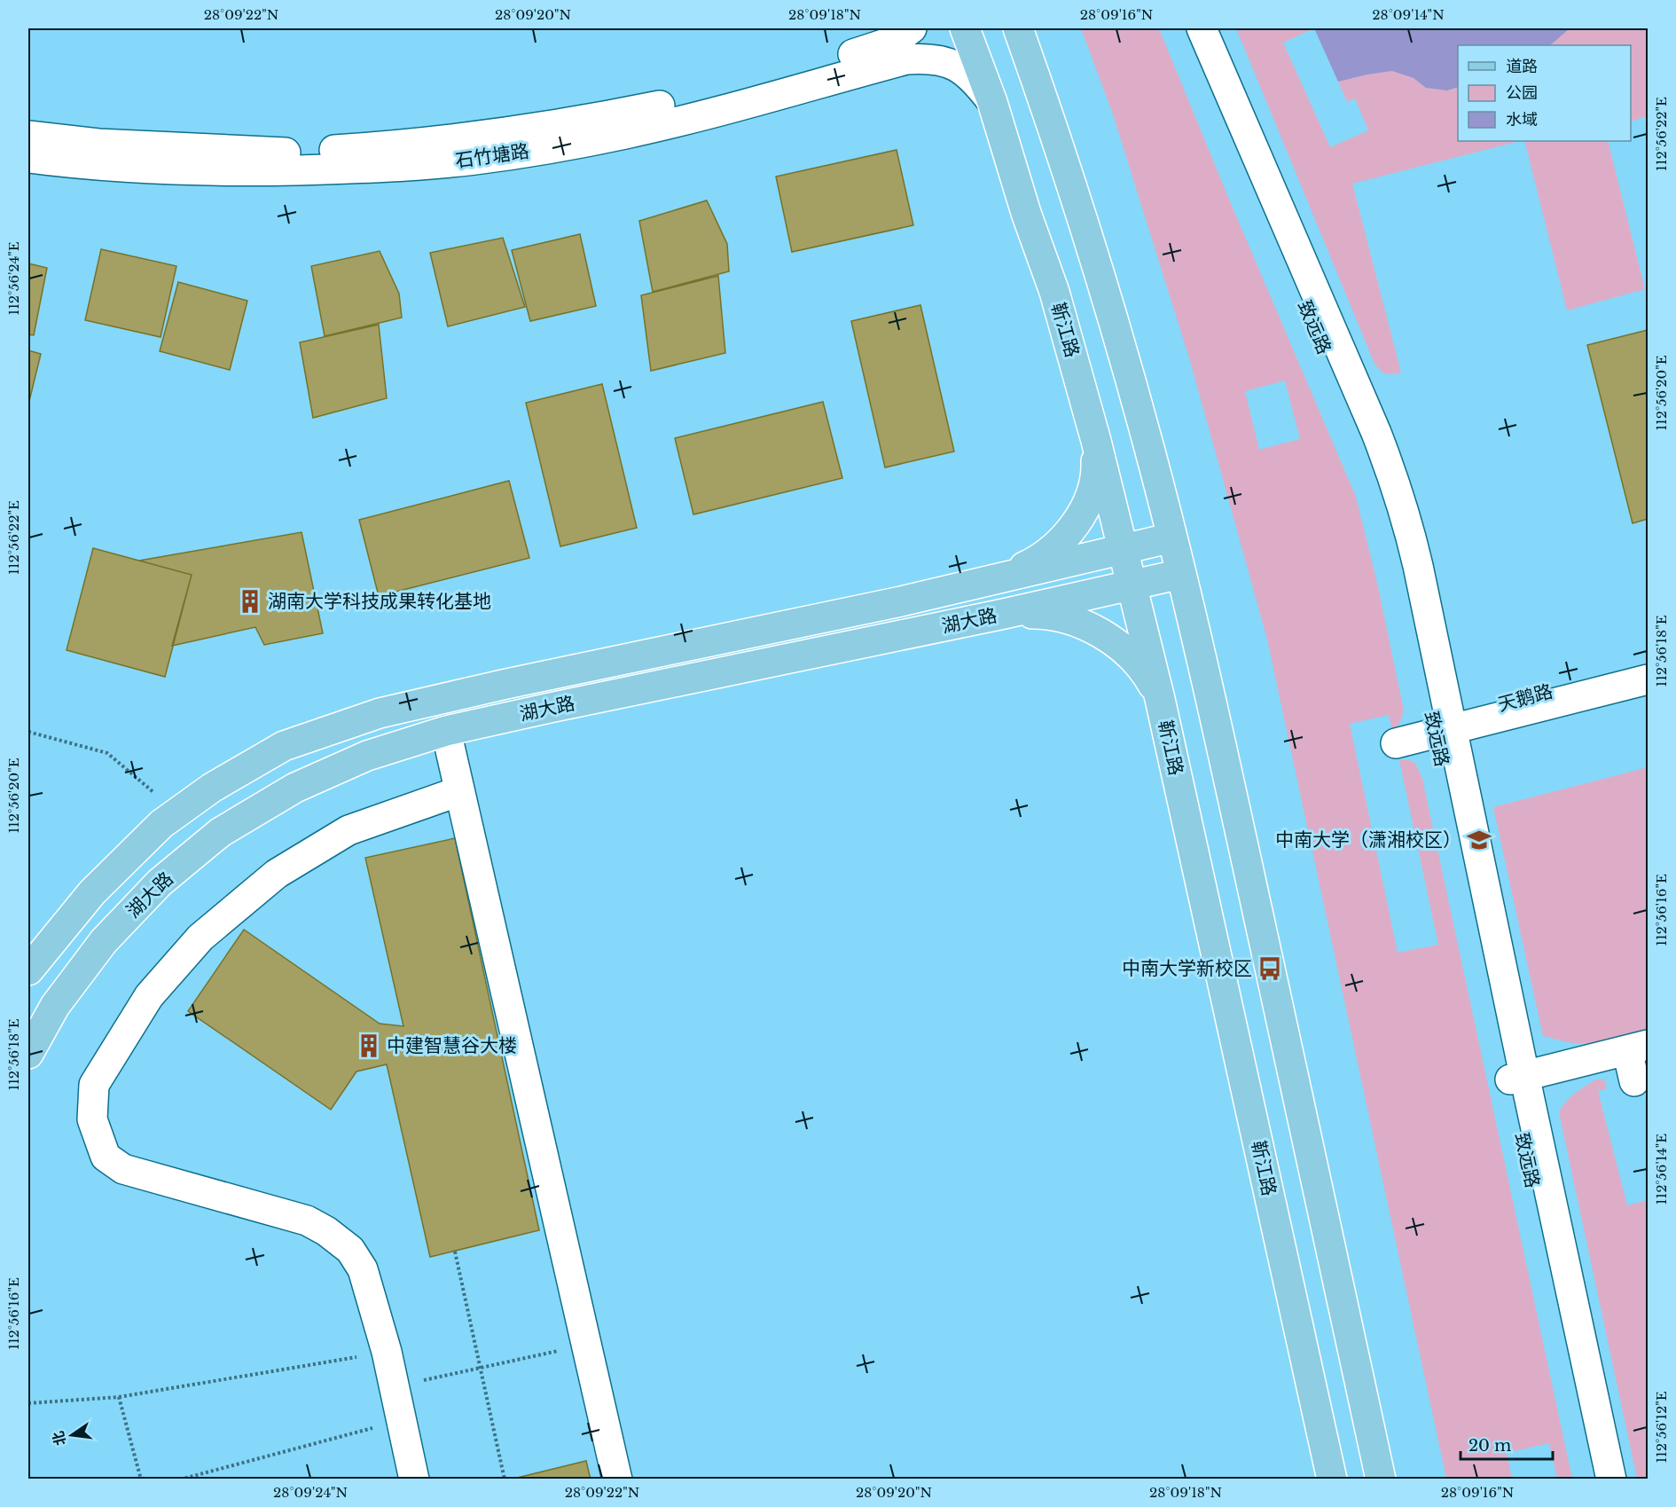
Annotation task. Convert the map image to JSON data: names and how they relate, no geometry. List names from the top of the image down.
{
  "streets": {
    "main road": ["靳江路", "湖大路"],
    "street": ["石竹塘路", "致远路", "天鹅路"]
  },
  "crossings": [
    ["石竹塘路", "靳江路"],
    ["致远路", "天鹅路"],
    ["靳江路", "湖大路"]
  ],
  "places": {
    "building": ["湖南大学科技成果转化基地", "中建智慧谷大楼"],
    "school or university": ["中南大学（潇湘校区）"],
    "bus stop": ["中南大学新校区"]
  },
  "legend": ["道路", "公园", "水域"],
  "scale_bar": "20 m",
  "north": "left",
  "coordinates": [
    "28°09'22\"N",
    "28°09'20\"N",
    "28°09'18\"N",
    "28°09'16\"N",
    "28°09'14\"N",
    "112°56'22\"E",
    "112°56'24\"E",
    "112°56'20\"E",
    "112°56'18\"E",
    "112°56'16\"E",
    "112°56'14\"E",
    "112°56'12\"E",
    "28°09'24\"N"
  ]
}
